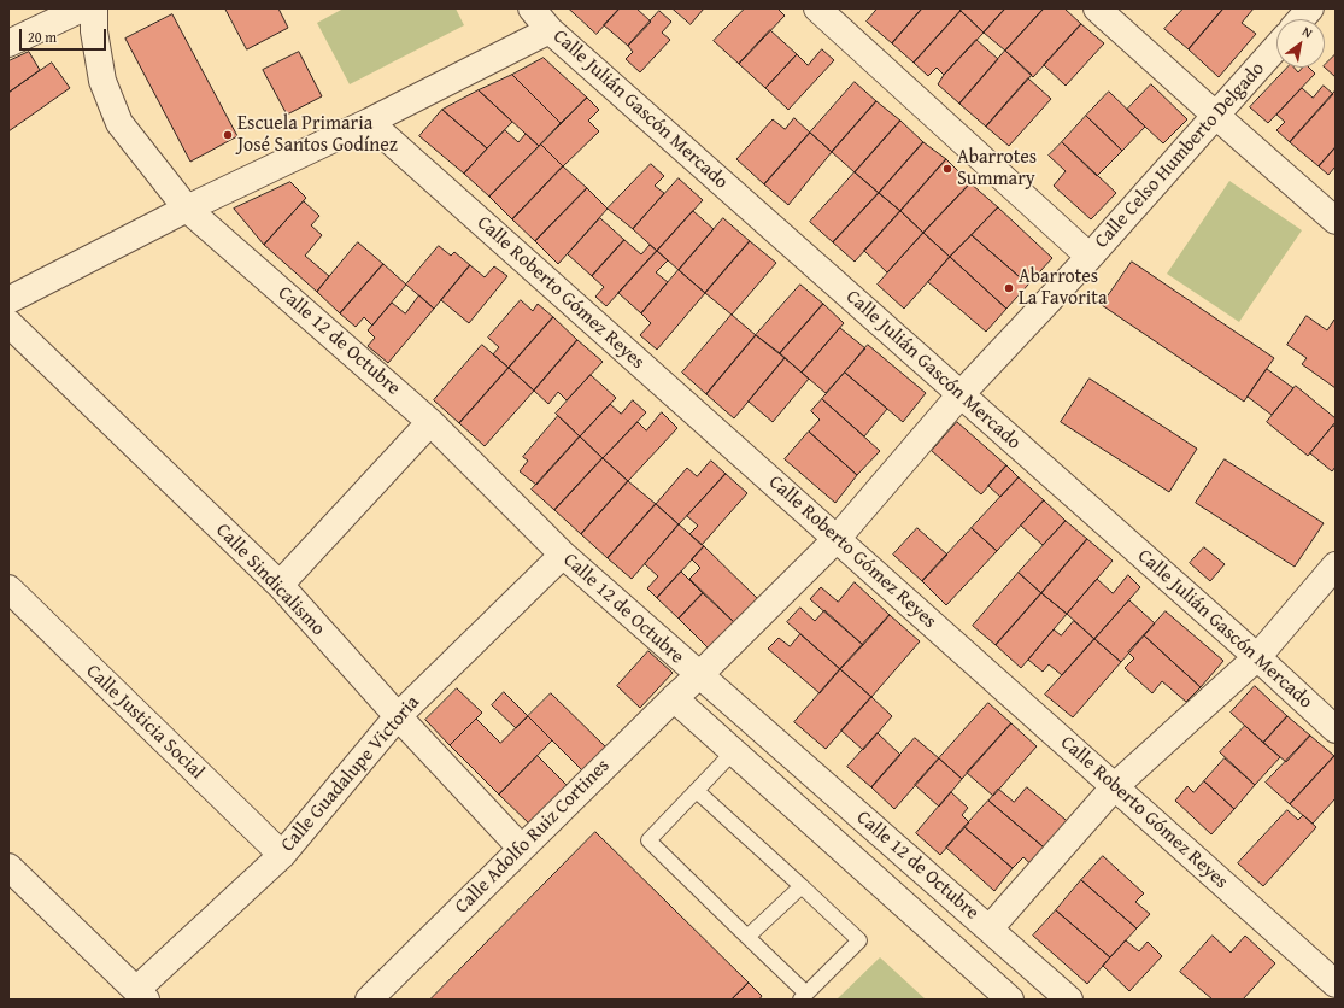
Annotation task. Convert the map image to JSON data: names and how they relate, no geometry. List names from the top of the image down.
{
  "streets": {
    "street": [
      "Calle Julián Gascón Mercado",
      "Calle Celso Humberto Delgado",
      "Calle Roberto Gómez Reyes",
      "Calle 12 de Octubre",
      "Calle Sindicalismo",
      "Calle Justicia Social",
      "Calle Guadalupe Victoria",
      "Calle Adolfo Ruiz Cortines"
    ]
  },
  "crossings": [
    ["Calle Julián Gascón Mercado", "Calle Celso Humberto Delgado"],
    ["Calle Celso Humberto Delgado", "Calle Roberto Gómez Reyes"],
    ["Calle Celso Humberto Delgado", "Calle 12 de Octubre"],
    ["Calle Celso Humberto Delgado", "Calle Adolfo Ruiz Cortines"],
    ["Calle 12 de Octubre", "Calle Guadalupe Victoria"],
    ["Calle 12 de Octubre", "Calle Adolfo Ruiz Cortines"],
    ["Calle Sindicalismo", "Calle Guadalupe Victoria"],
    ["Calle Sindicalismo", "Calle Adolfo Ruiz Cortines"],
    ["Calle Justicia Social", "Calle Guadalupe Victoria"]
  ],
  "places": ["Escuela Primaria José Santos Godínez", "Abarrotes Summary", "Abarrotes La Favorita"],
  "scale_bar": "20 m",
  "north": "top right"
}
